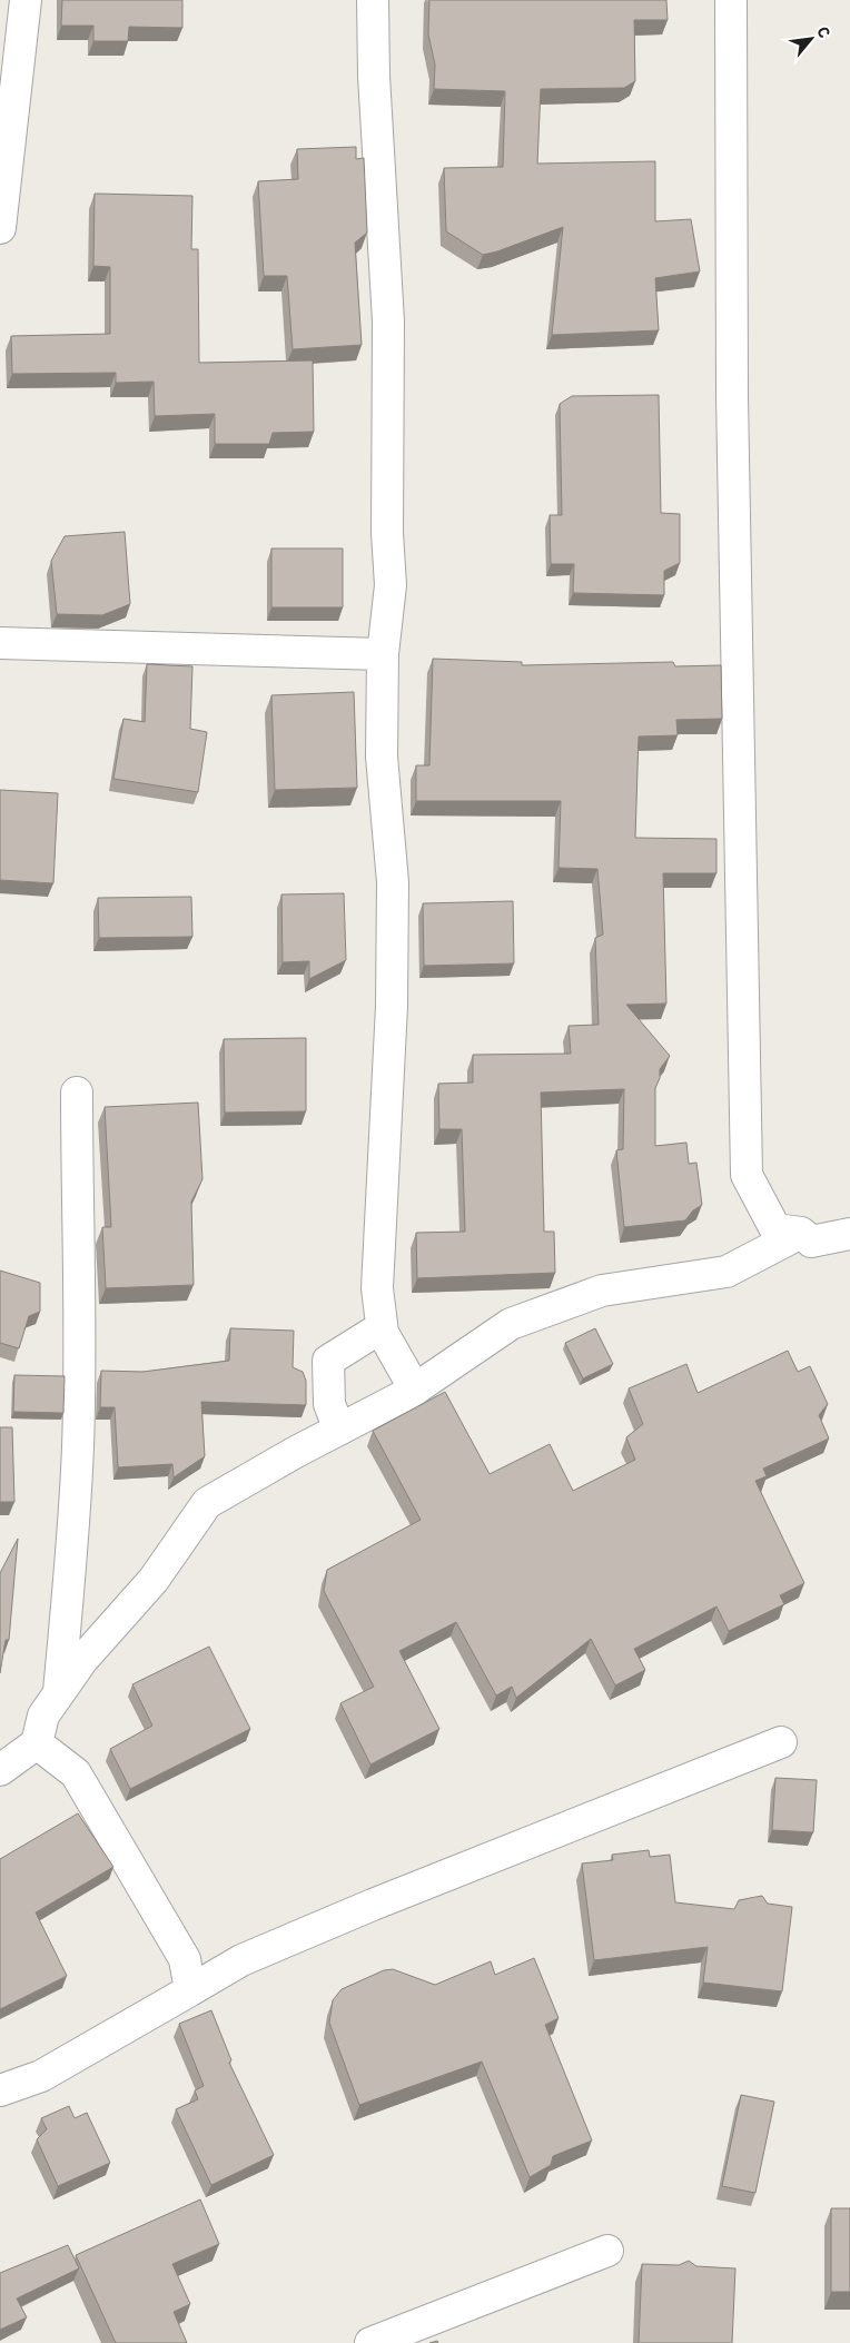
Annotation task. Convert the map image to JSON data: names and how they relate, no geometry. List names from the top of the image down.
{
  "north": "top right"
}
